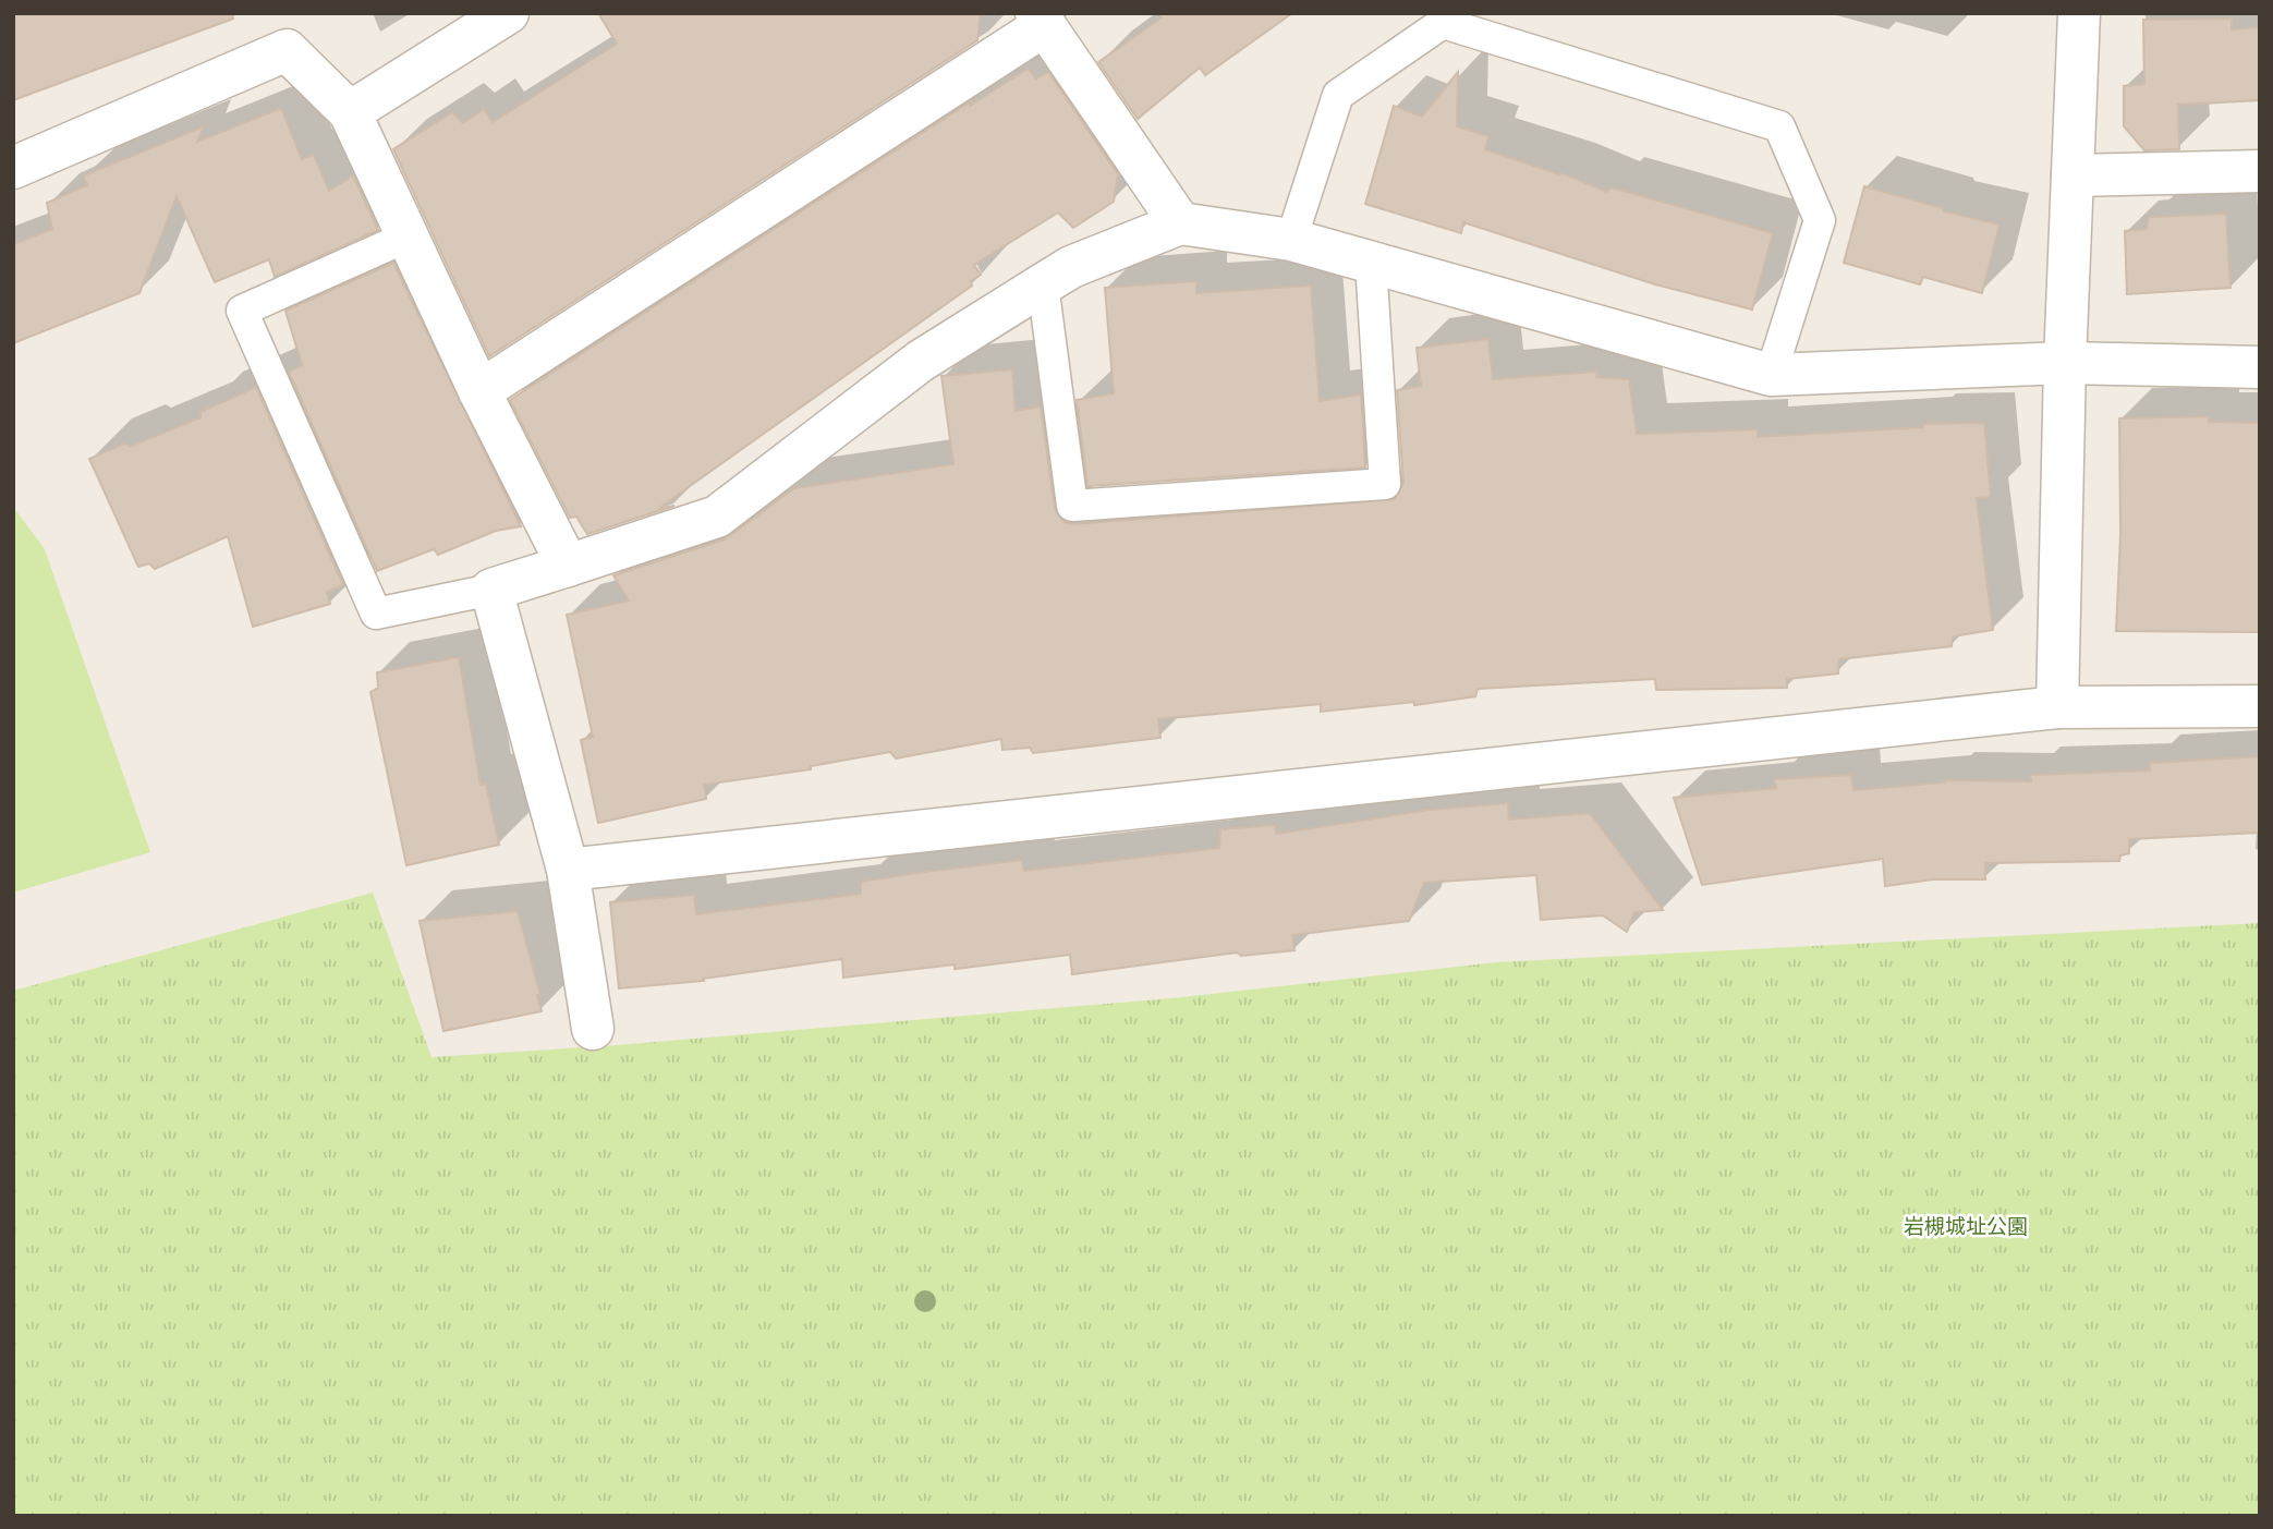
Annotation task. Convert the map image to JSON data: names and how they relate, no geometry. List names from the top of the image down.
{
  "parks": ["岩槻城址公園"]
}
